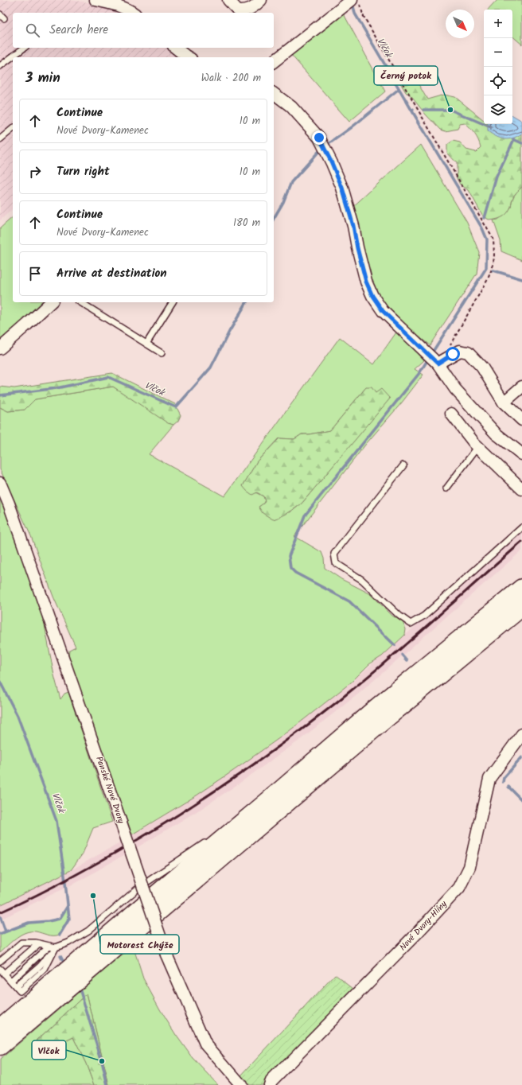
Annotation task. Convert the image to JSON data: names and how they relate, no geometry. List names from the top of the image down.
{
  "streets": {
    "street": ["Panské Nové Dvory", "Nové Dvory-Hlíny"]
  },
  "water": ["Vlčok"],
  "places": ["Černý potok", "Motorest Chýše", "Vlčok"],
  "north": "bottom right",
  "page": {
    "map_buttons": ["+", "−"],
    "search": "Search here",
    "heading": ["3 min", "Walk · 200 m"],
    "list": [
      ["Continue", "Nové Dvory-Kamenec", "10 m"],
      ["Turn right", "10 m"],
      ["Continue", "Nové Dvory-Kamenec", "180 m"],
      "Arrive at destination"
    ]
  }
}
